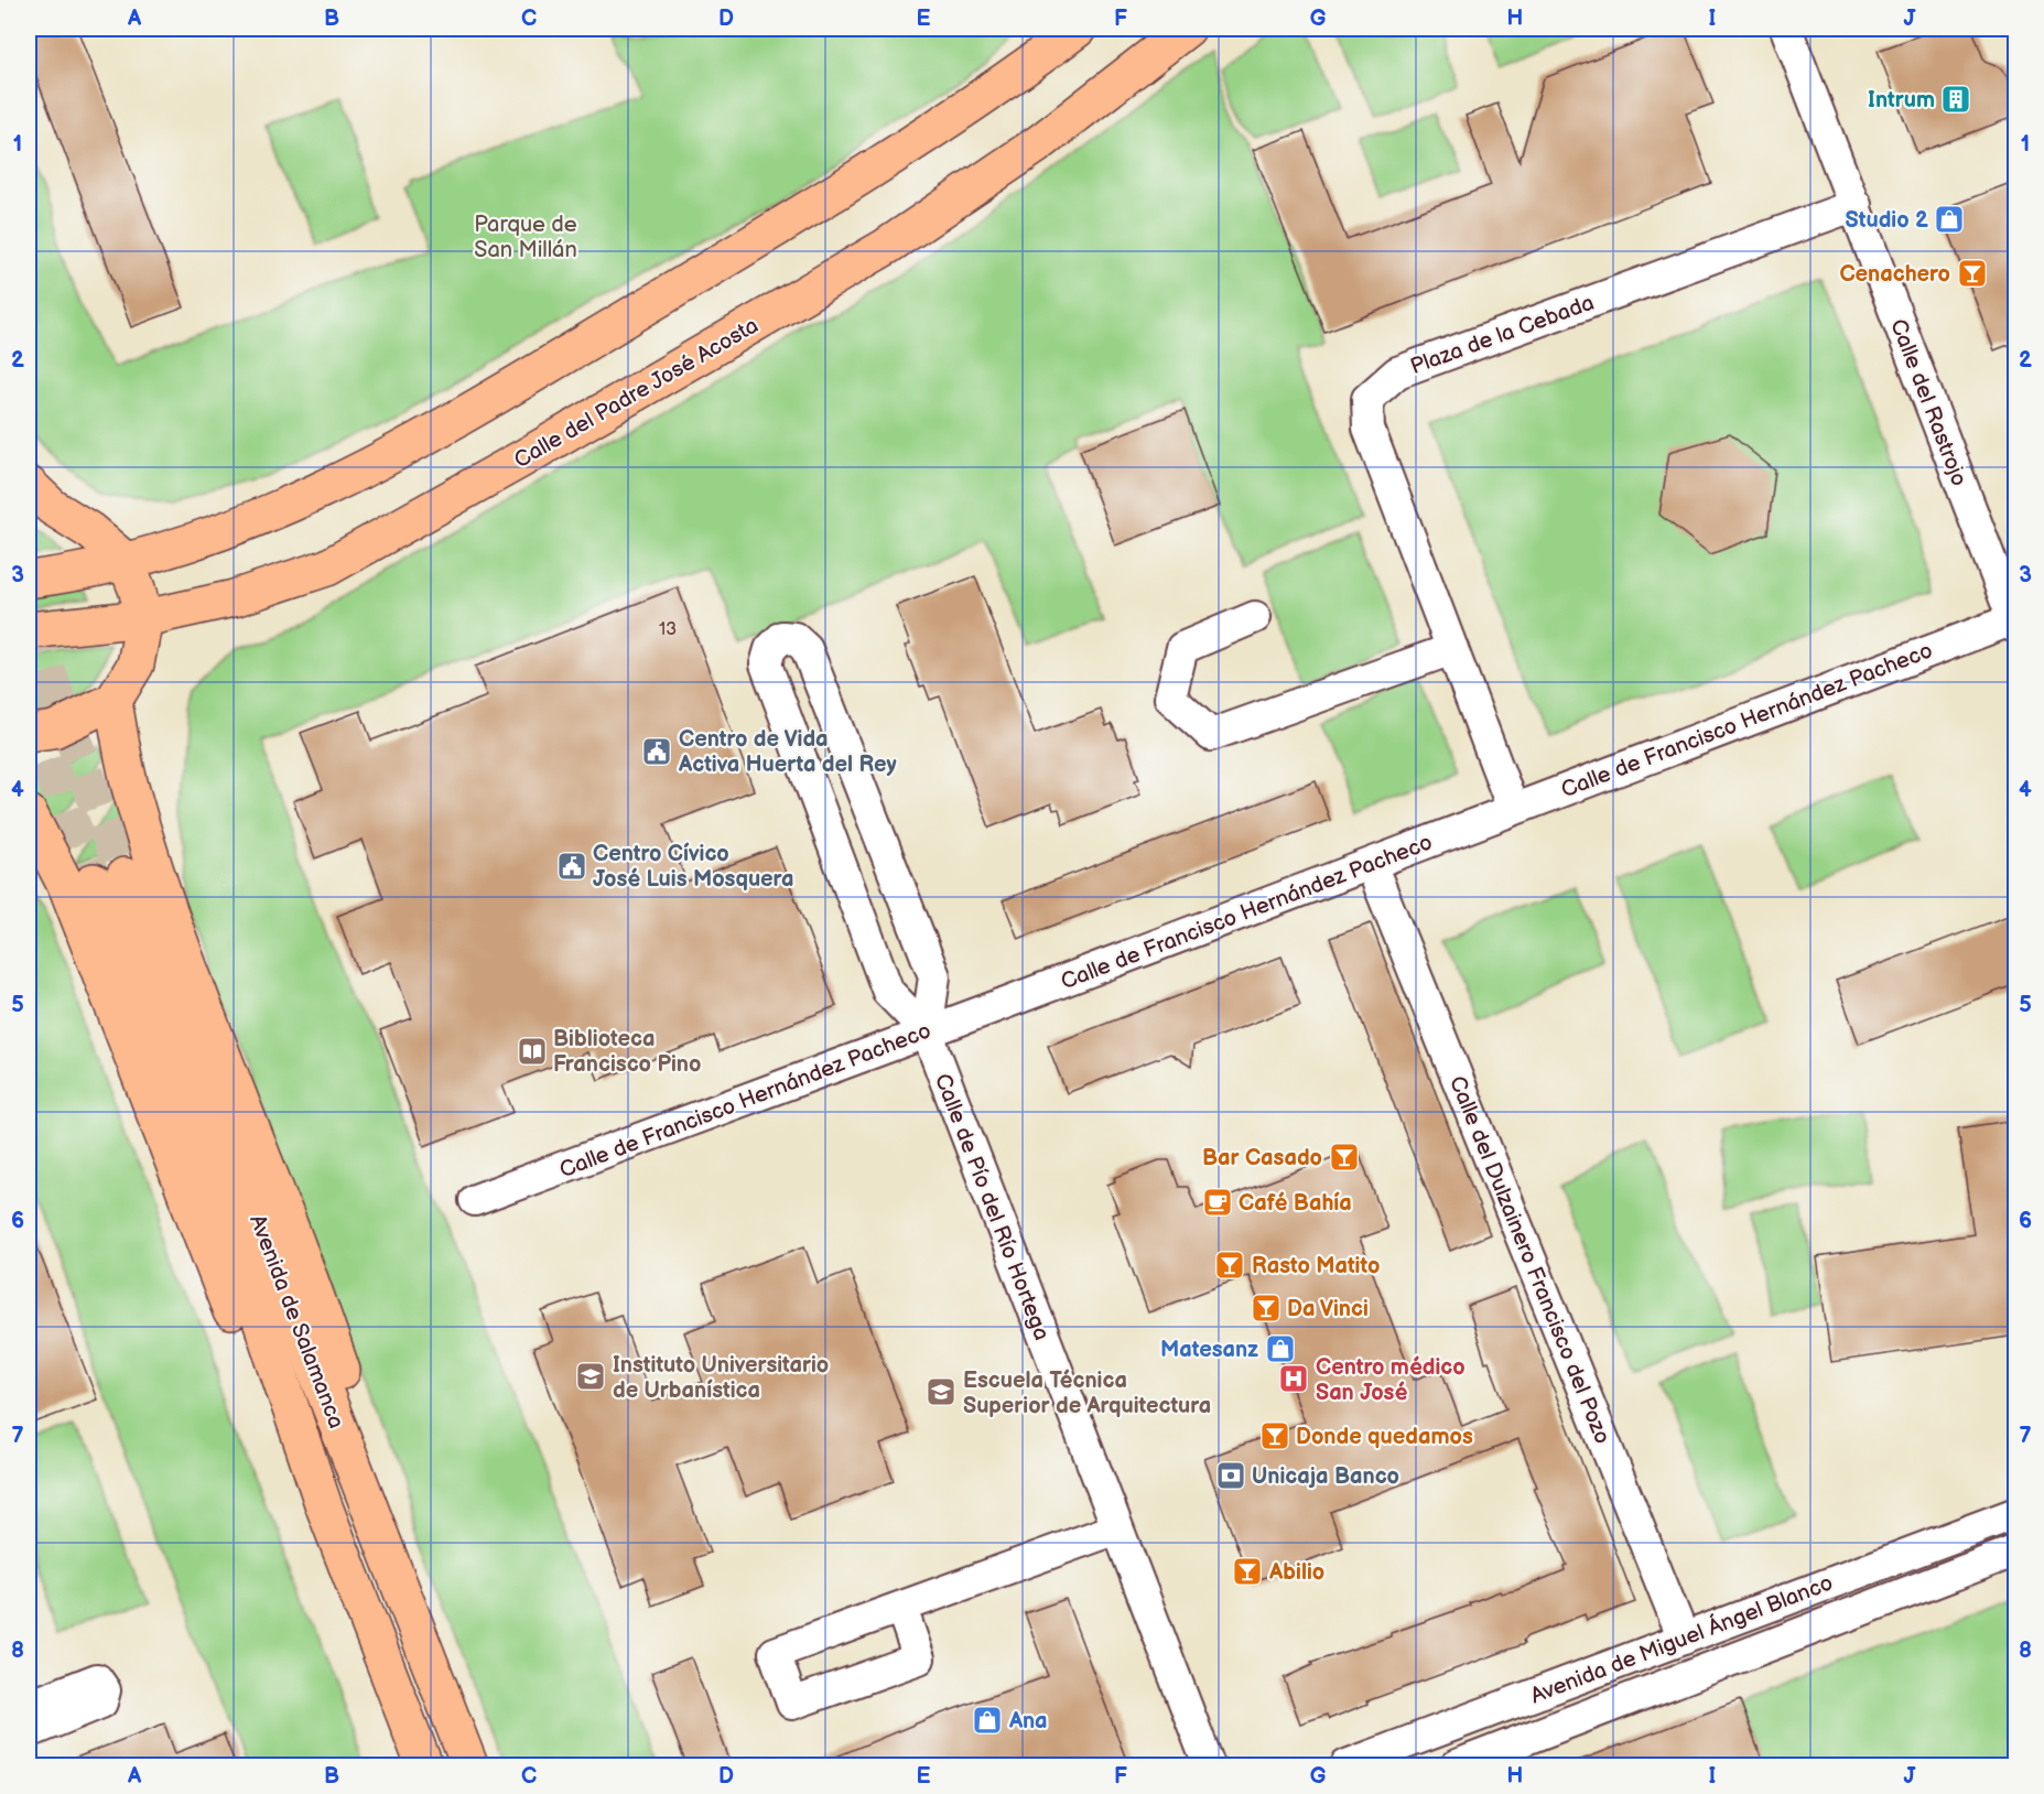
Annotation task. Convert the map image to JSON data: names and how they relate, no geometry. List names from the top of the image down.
{
  "streets": {
    "highway": ["Calle del Padre José Acosta", "Avenida de Salamanca"],
    "street": [
      "Plaza de la Cebada",
      "Calle del Rastrojo",
      "Calle de Francisco Hernández Pacheco",
      "Calle de Pío del Río Hortega",
      "Calle del Dulzainero Francisco del Pozo",
      "Avenida de Miguel Ángel Blanco"
    ]
  },
  "crossings": [
    ["Plaza de la Cebada", "Calle del Rastrojo"],
    ["Plaza de la Cebada", "Calle de Francisco Hernández Pacheco"],
    ["Calle del Rastrojo", "Calle de Francisco Hernández Pacheco"],
    ["Calle de Francisco Hernández Pacheco", "Calle de Pío del Río Hortega"],
    ["Calle del Dulzainero Francisco del Pozo", "Avenida de Miguel Ángel Blanco"]
  ],
  "parks": ["Parque de San Millán"],
  "places": {
    "building": ["Intrum"],
    "shop": ["Studio 2", "Matesanz", "Ana"],
    "bar": [
      "Cenachero",
      "Bar Casado",
      "Rasto Matito",
      "Da Vinci",
      "Donde quedamos",
      "Abilio"
    ],
    "public building": ["Centro de Vida Activa Huerta del Rey", "Centro Cívico José Luis Mosquera"],
    "library": ["Biblioteca Francisco Pino"],
    "cafe": ["Café Bahía"],
    "school or university": ["Instituto Universitario de Urbanística", "Escuela Técnica Superior de Arquitectura"],
    "hospital": ["Centro médico San José"],
    "bank": ["Unicaja Banco"]
  },
  "house_numbers": ["13"],
  "grid": {
    "columns": [
      "A",
      "B",
      "C",
      "D",
      "E",
      "F",
      "G",
      "H",
      "I",
      "J"
    ],
    "rows": [
      "1",
      "2",
      "3",
      "4",
      "5",
      "6",
      "7",
      "8"
    ]
  }
}
